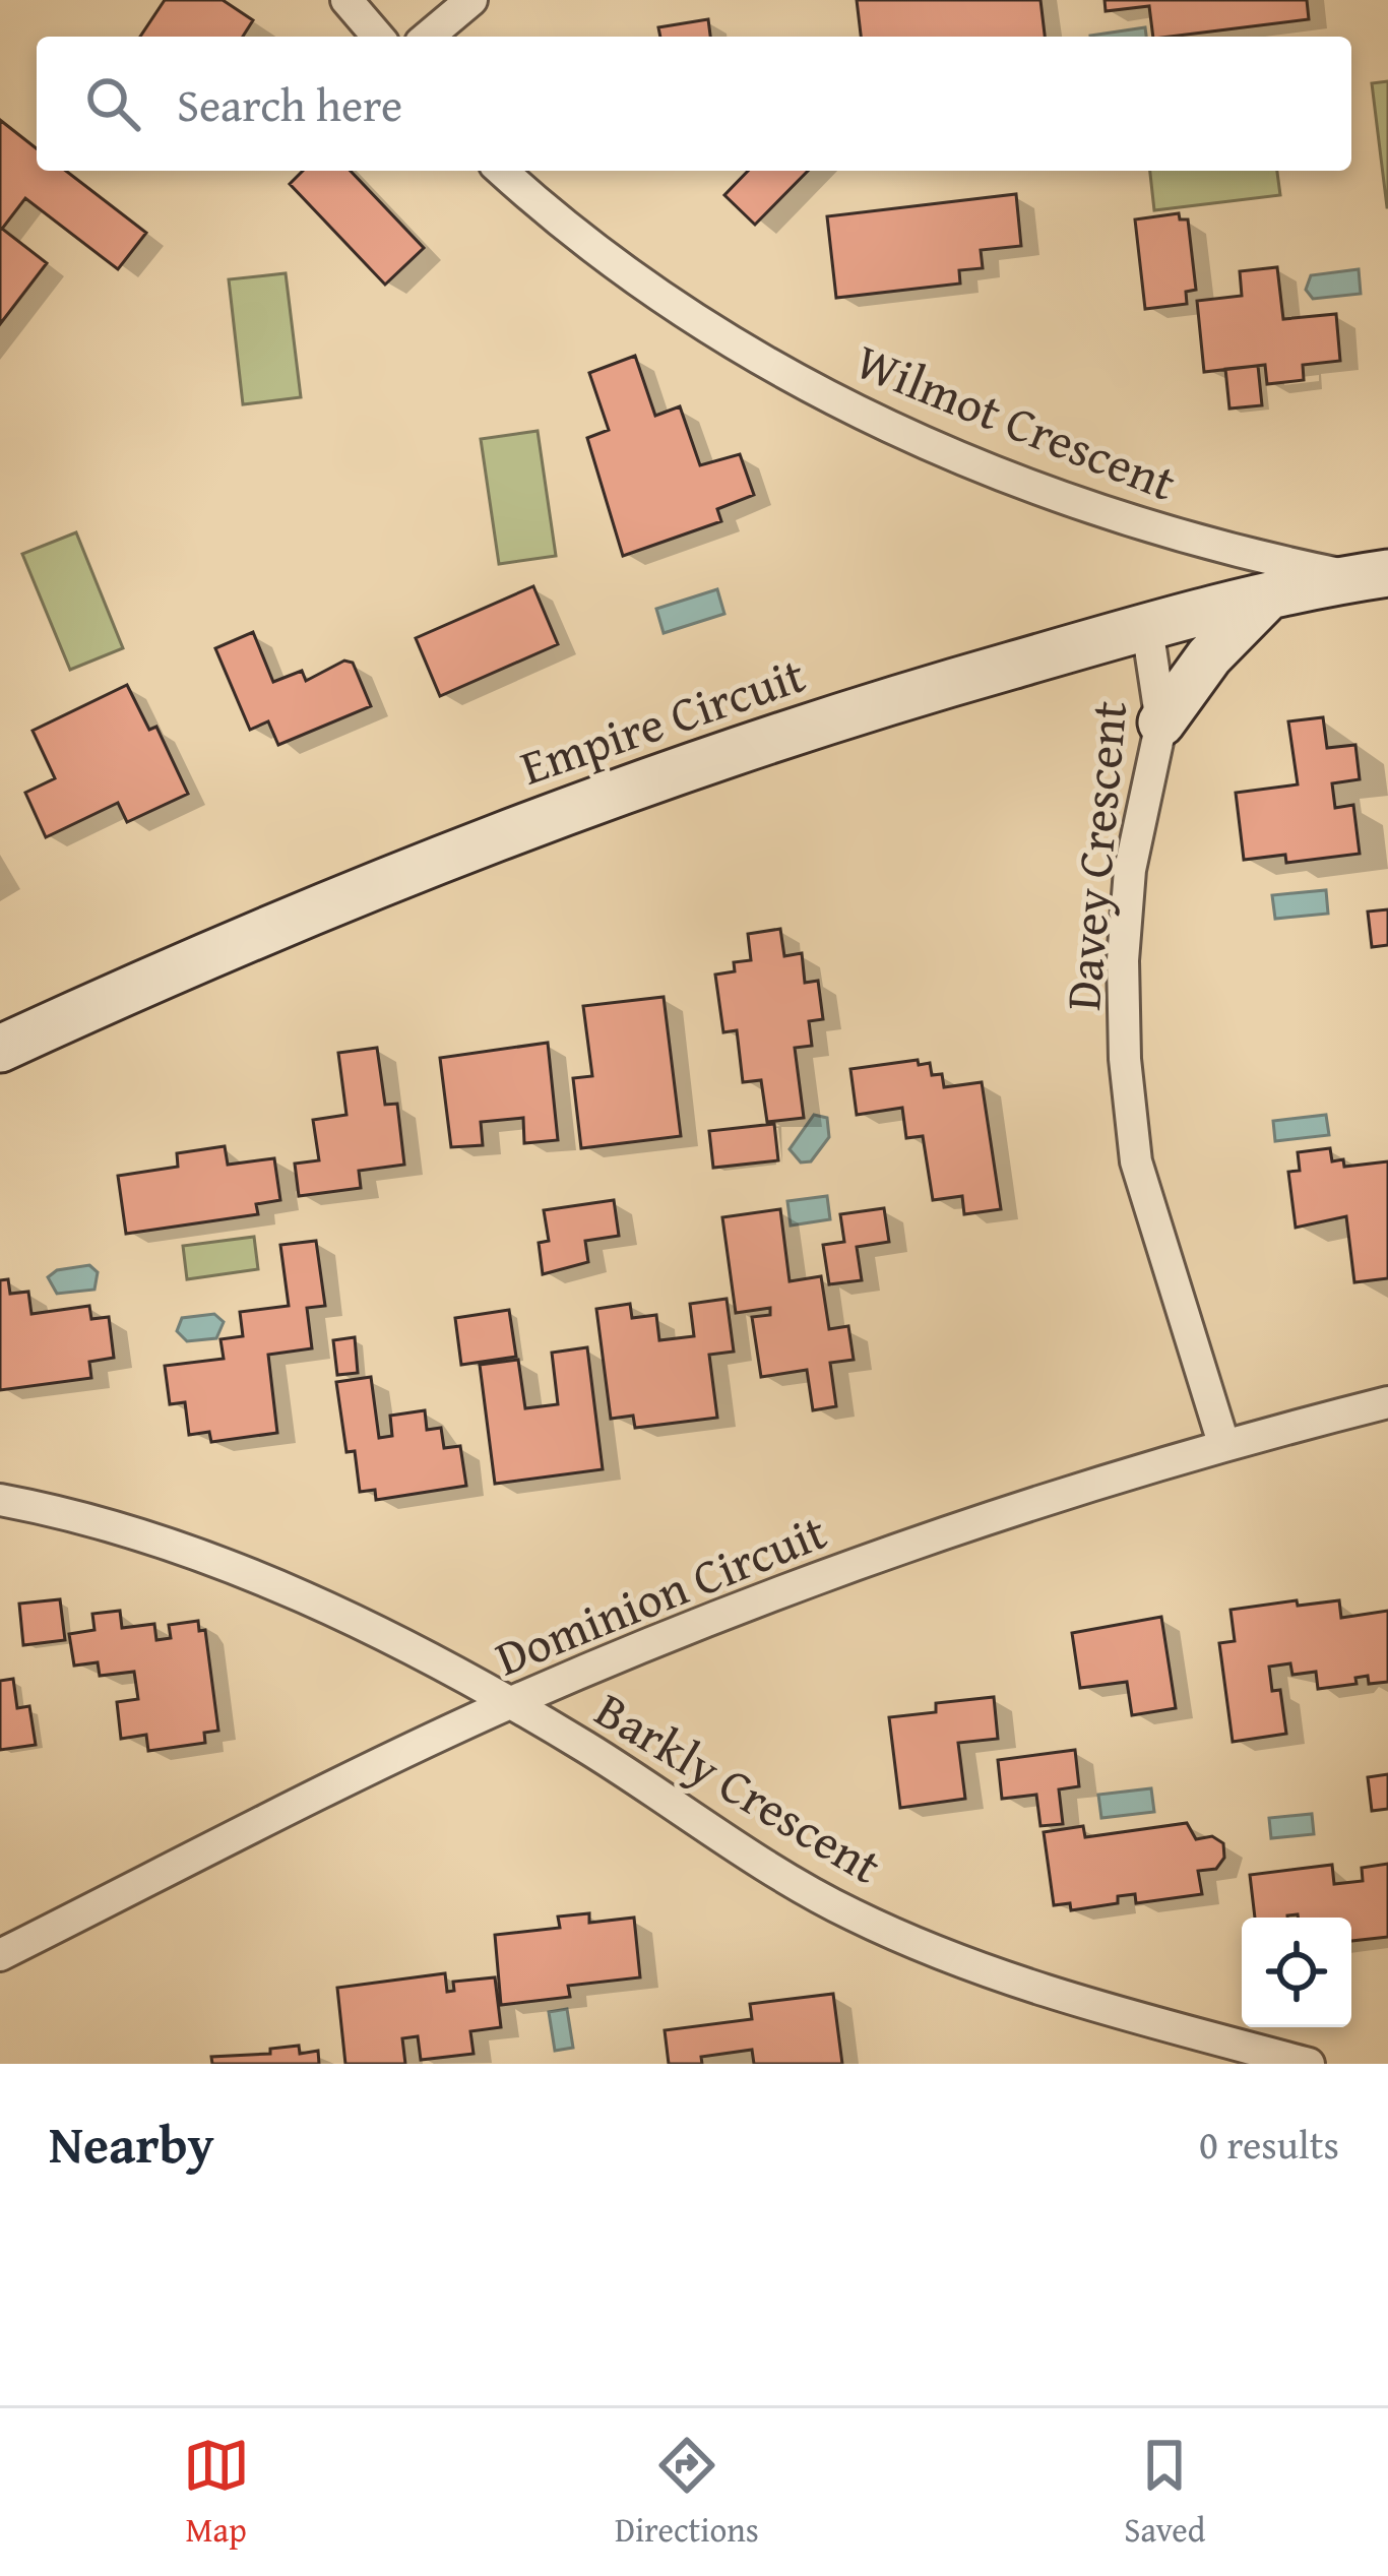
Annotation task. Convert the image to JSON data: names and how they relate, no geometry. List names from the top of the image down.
{
  "streets": {
    "street": [
      "Wilmot Crescent",
      "Empire Circuit",
      "Davey Crescent",
      "Dominion Circuit",
      "Barkly Crescent"
    ]
  },
  "crossings": [
    ["Wilmot Crescent", "Empire Circuit"],
    ["Empire Circuit", "Davey Crescent"],
    ["Davey Crescent", "Dominion Circuit"],
    ["Dominion Circuit", "Barkly Crescent"]
  ],
  "page": {
    "search": "Search here",
    "heading": ["Nearby", "0 results"],
    "nav": ["Map", "Directions", "Saved"]
  }
}
